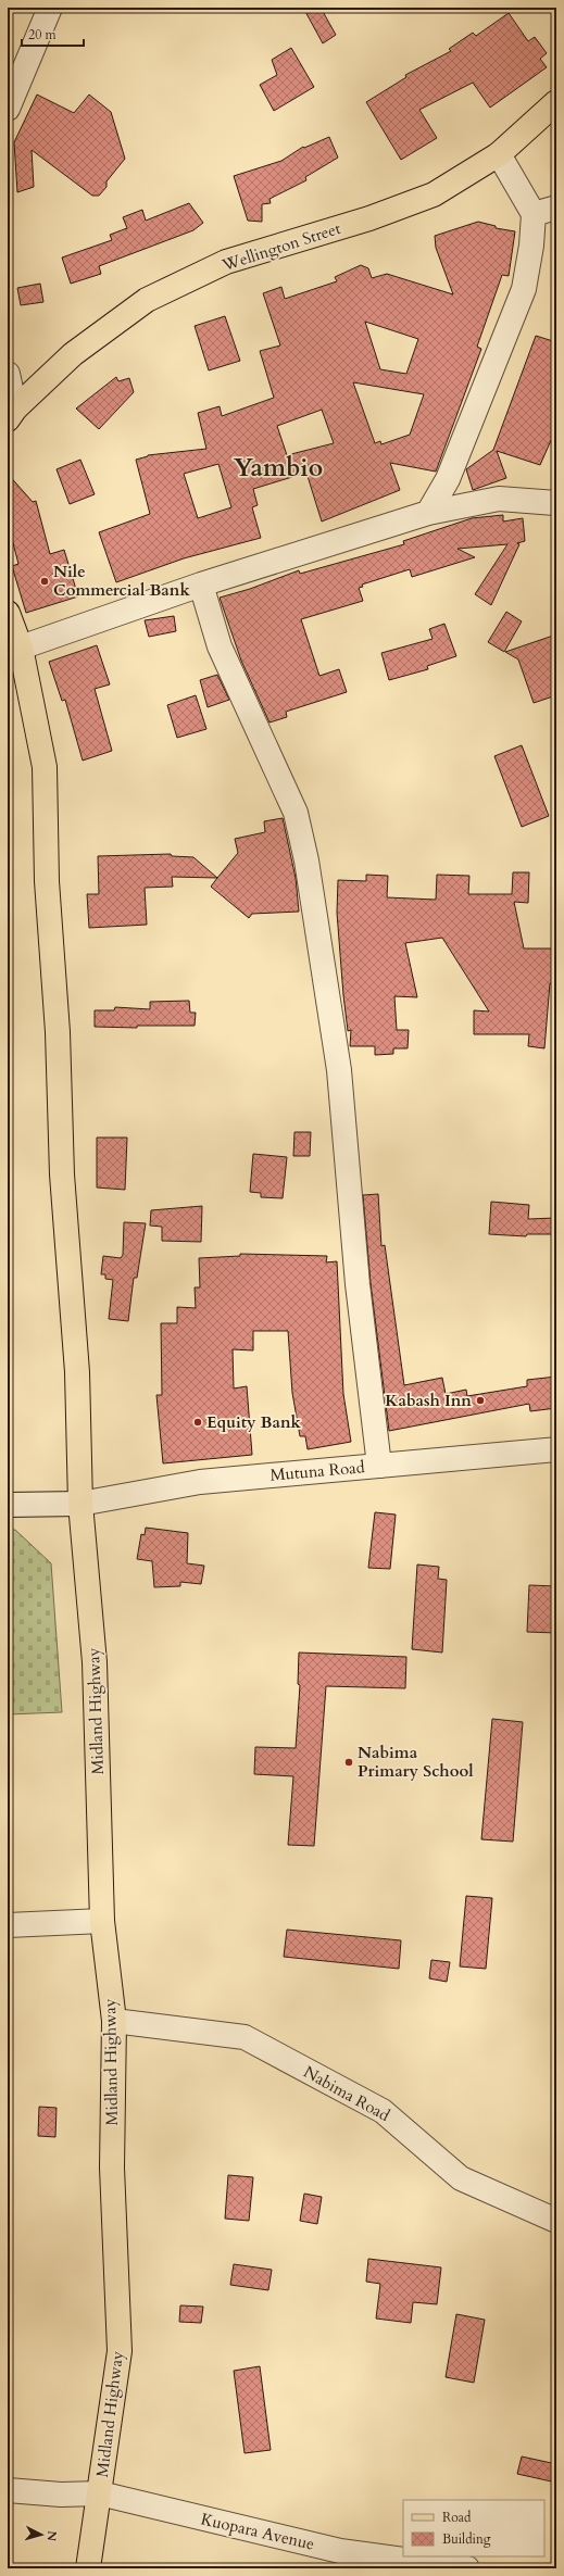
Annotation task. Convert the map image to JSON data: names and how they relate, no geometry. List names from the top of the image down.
{
  "streets": {
    "main road": ["Wellington Street", "Midland Highway"],
    "street": ["Mutuna Road", "Nabima Road", "Kuopara Avenue"]
  },
  "crossings": [
    ["Mutuna Road", "Midland Highway"],
    ["Midland Highway", "Nabima Road"],
    ["Midland Highway", "Kuopara Avenue"]
  ],
  "districts": ["Yambio"],
  "places": [
    "Nile Commercial Bank",
    "Kabash Inn",
    "Equity Bank",
    "Nabima Primary School"
  ],
  "legend": ["Road", "Building"],
  "scale_bar": "20 m",
  "north": "right"
}
